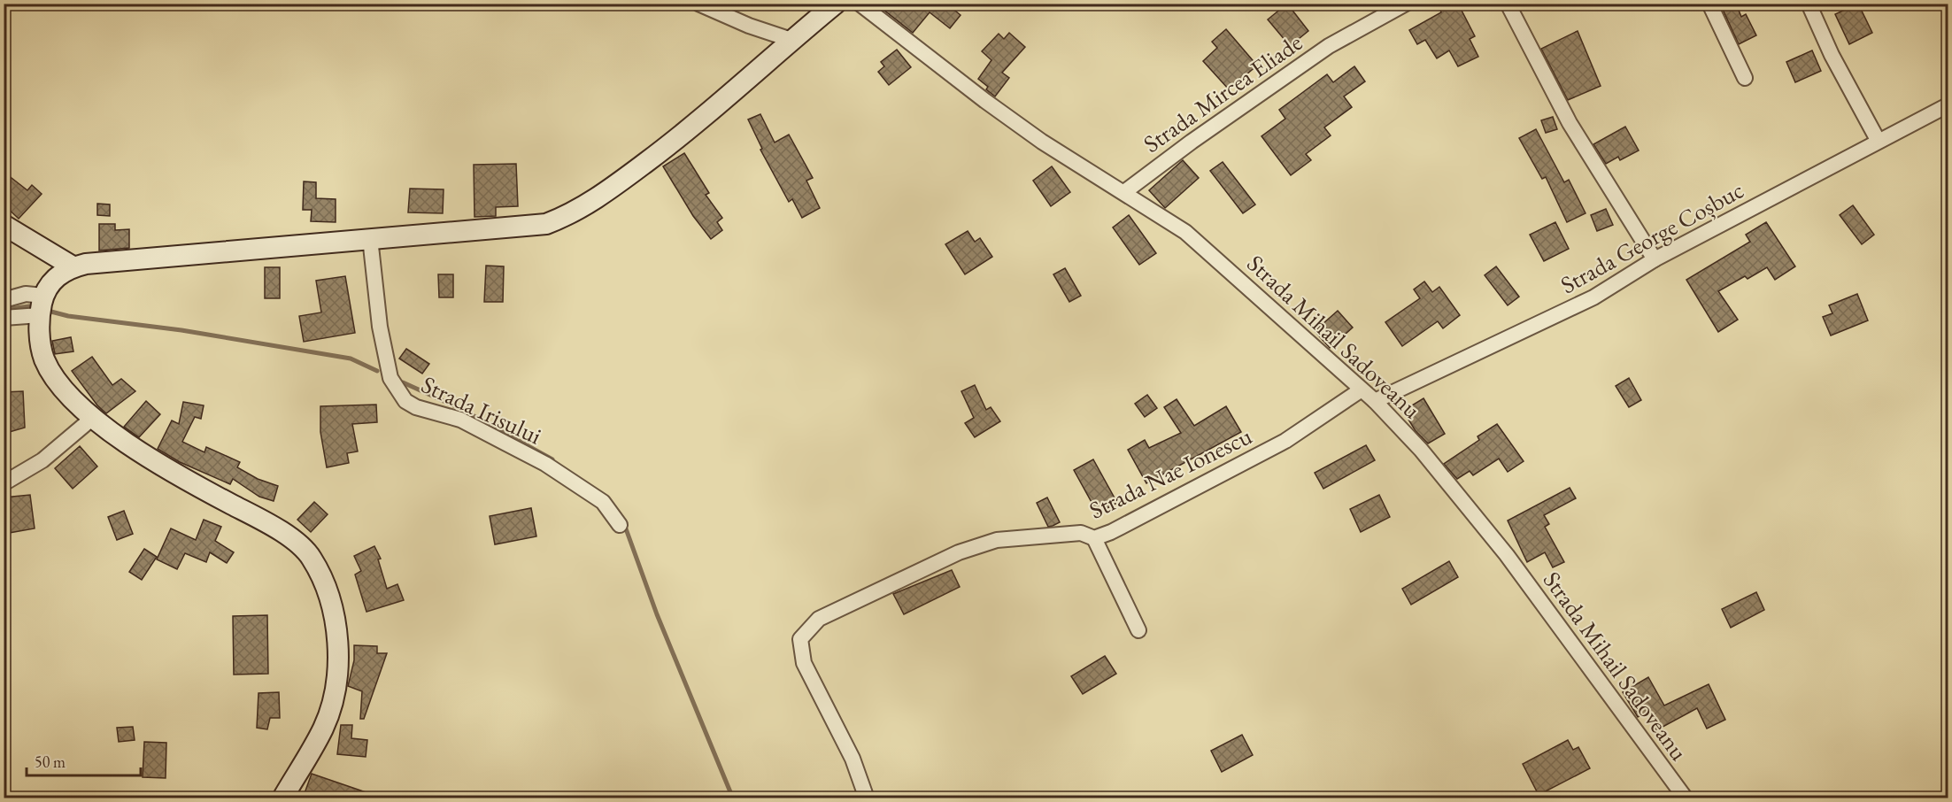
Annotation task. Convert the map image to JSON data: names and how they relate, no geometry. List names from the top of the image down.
{
  "streets": {
    "street": [
      "Strada Mircea Eliade",
      "Strada George Coșbuc",
      "Strada Mihail Sadoveanu",
      "Strada Irisului",
      "Strada Nae Ionescu"
    ]
  },
  "crossings": [
    ["Strada Mircea Eliade", "Strada Mihail Sadoveanu"],
    ["Strada George Coșbuc", "Strada Mihail Sadoveanu"],
    ["Strada Mihail Sadoveanu", "Strada Nae Ionescu"]
  ],
  "scale_bar": "50 m"
}
